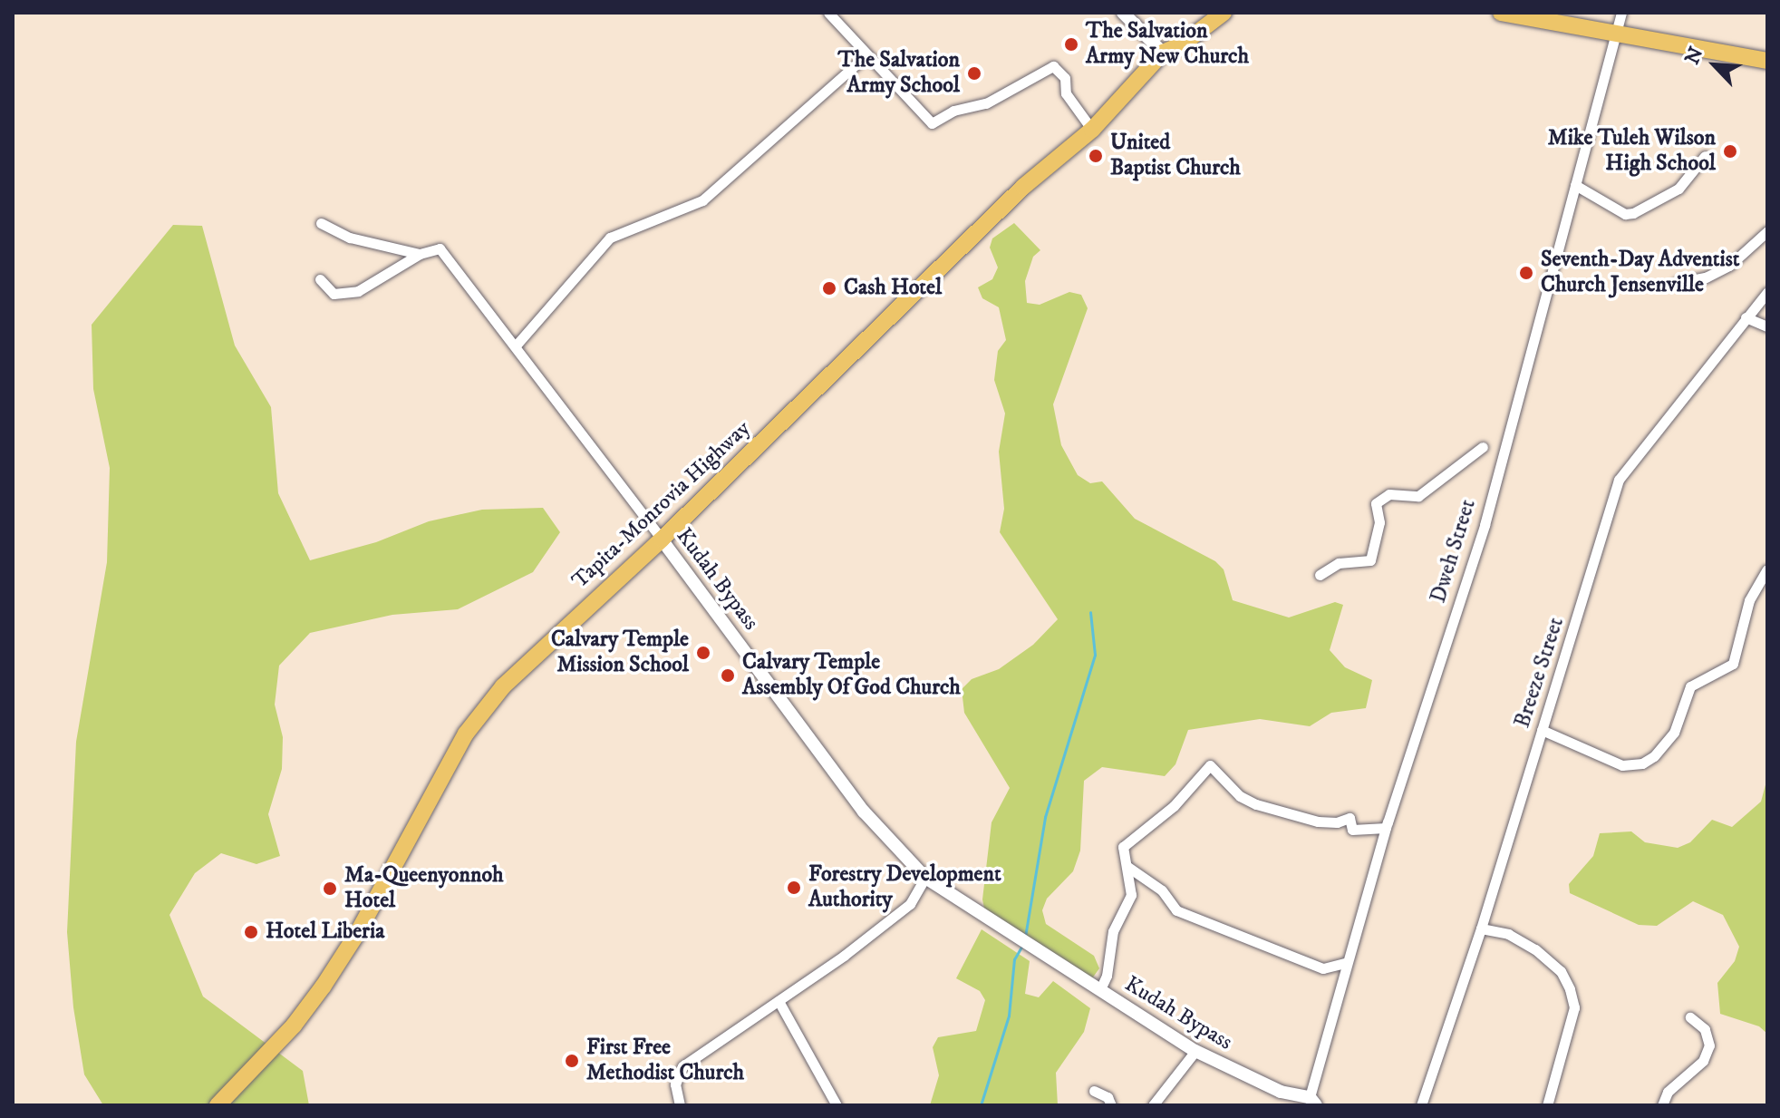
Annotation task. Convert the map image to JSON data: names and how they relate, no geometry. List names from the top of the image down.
{
  "streets": {
    "highway": ["Tapita-Monrovia Highway"],
    "street": ["Dweh Street", "Kudah Bypass", "Breeze Street"]
  },
  "crossings": [
    ["Tapita-Monrovia Highway", "Kudah Bypass"],
    ["Dweh Street", "Kudah Bypass"]
  ],
  "places": [
    "The Salvation Army New Church",
    "The Salvation Army School",
    "Mike Tuleh Wilson High School",
    "United Baptist Church",
    "Seventh-Day Adventist Church Jensenville",
    "Cash Hotel",
    "Calvary Temple Mission School",
    "Calvary Temple Assembly Of God Church",
    "Forestry Development Authority",
    "Ma-Queenyonnoh Hotel",
    "Hotel Liberia",
    "First Free Methodist Church"
  ],
  "north": "top left"
}
